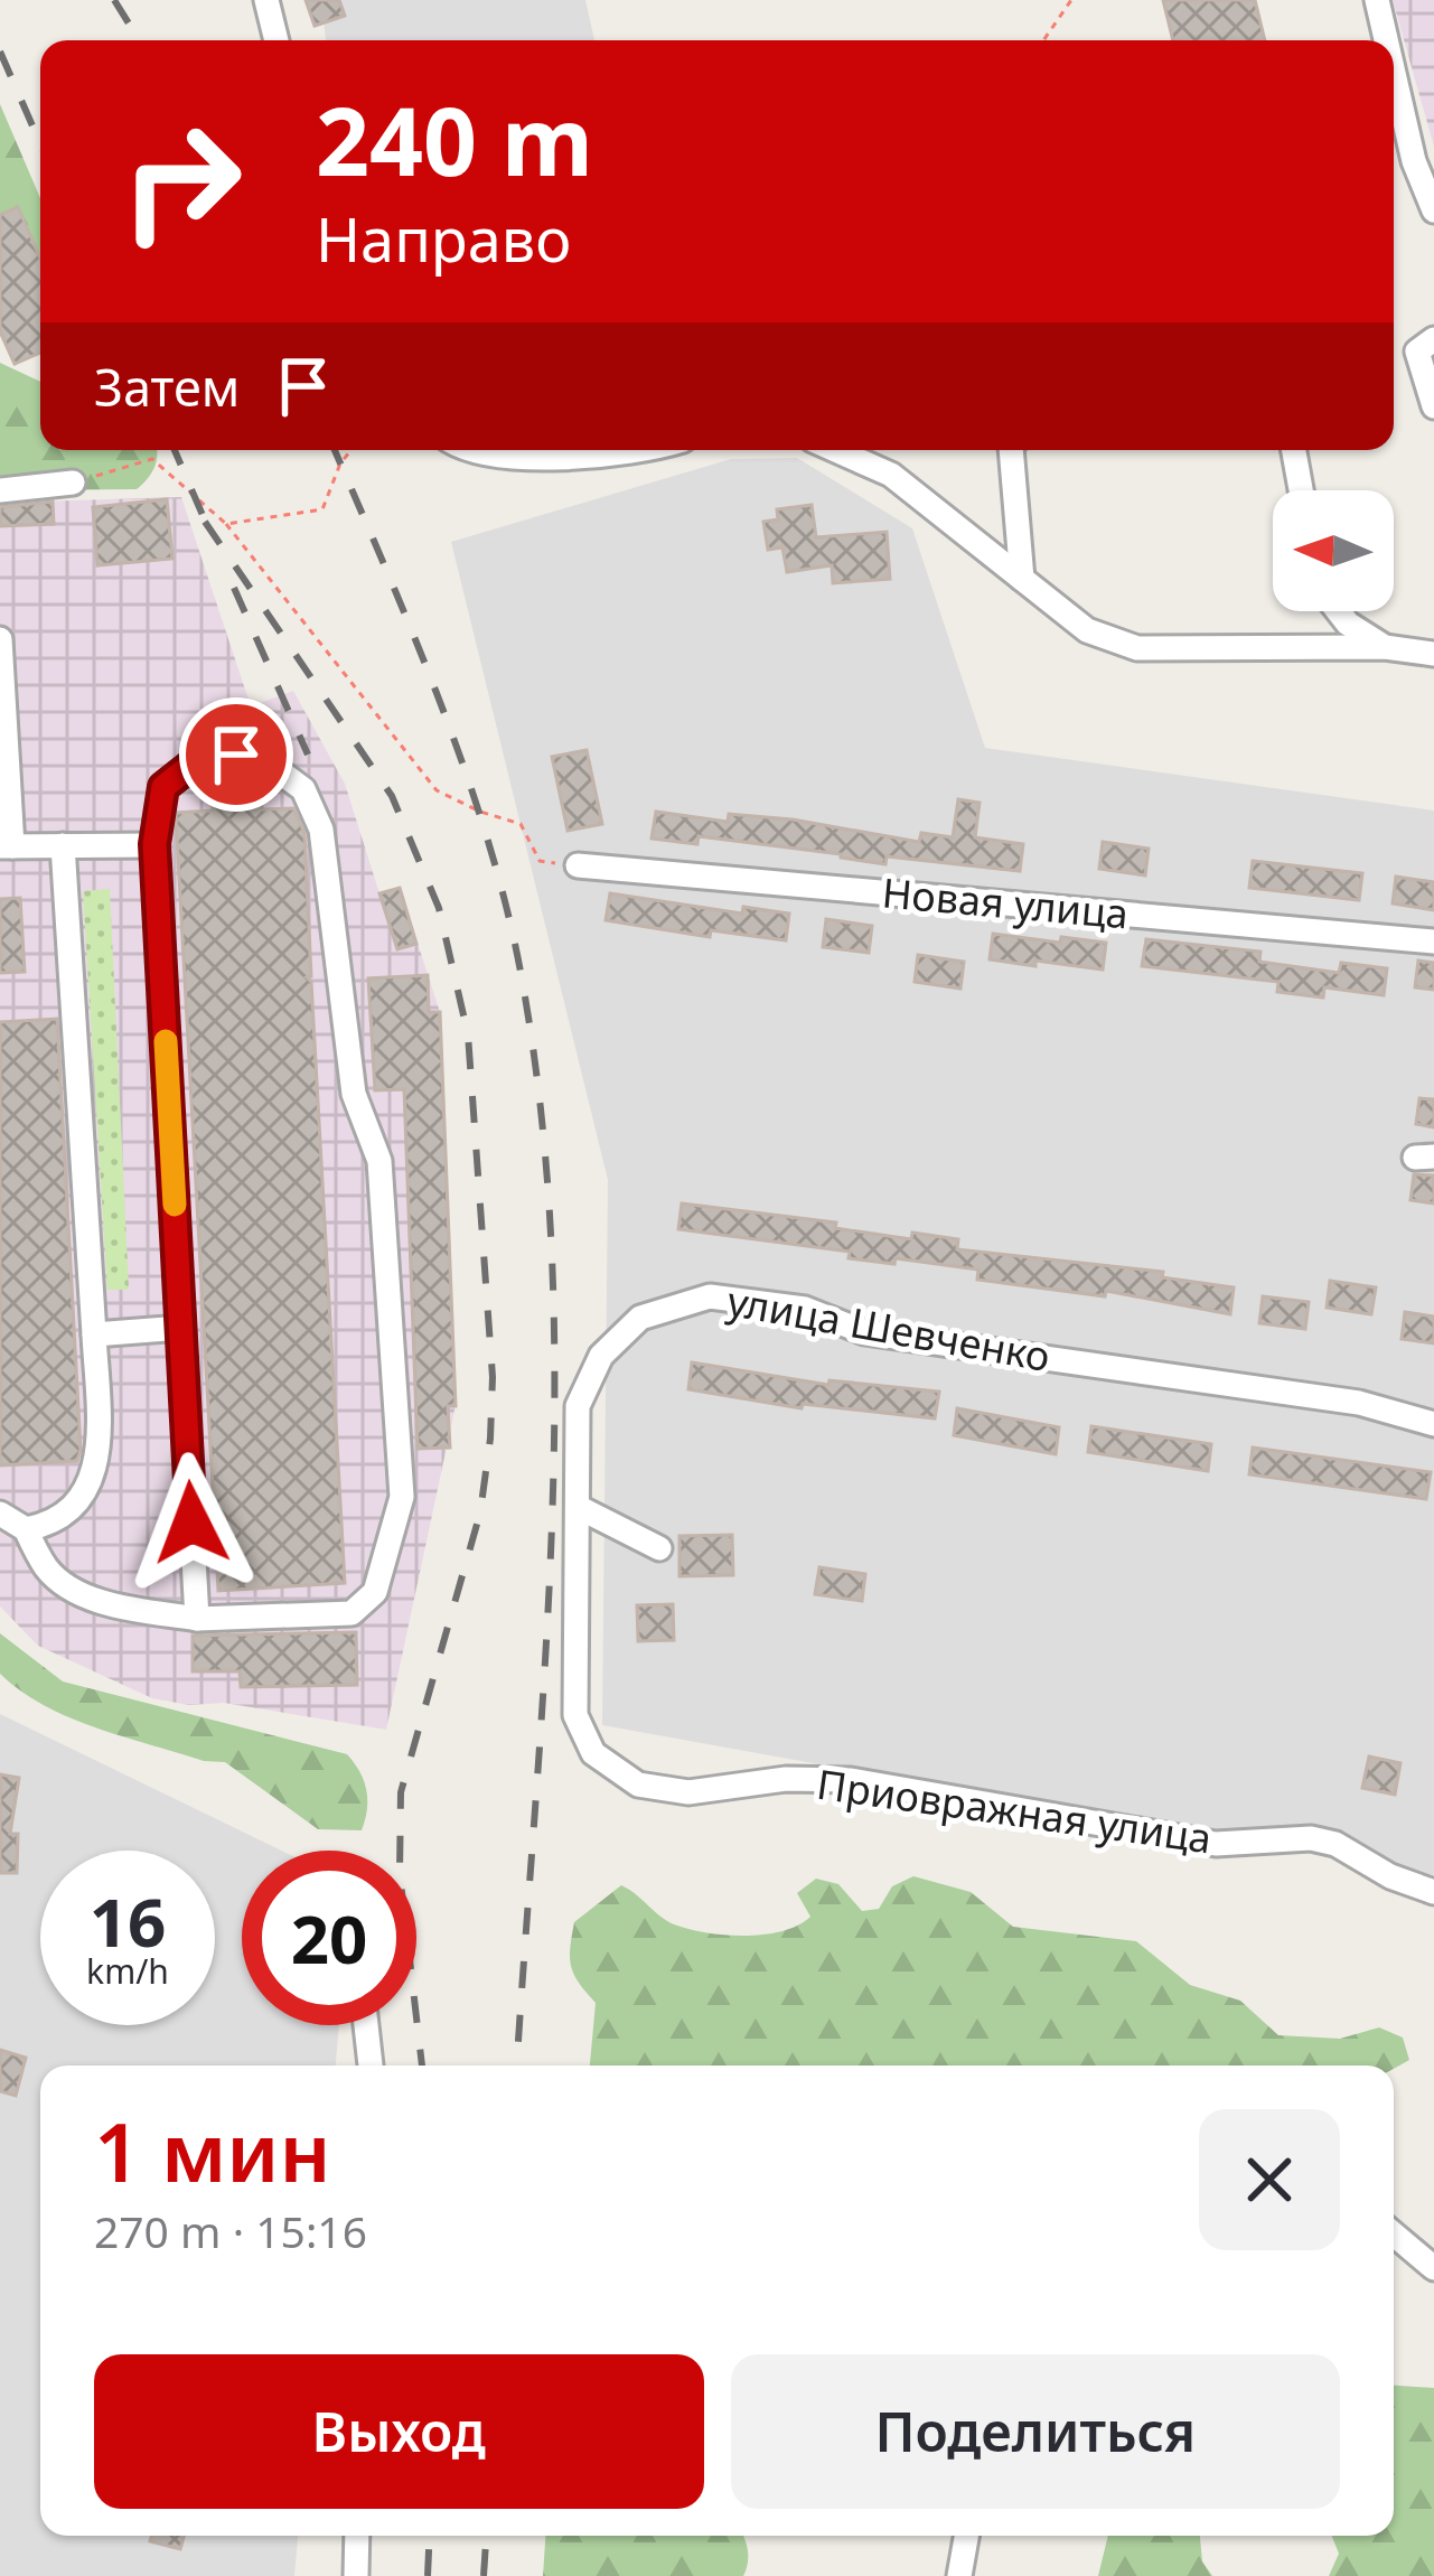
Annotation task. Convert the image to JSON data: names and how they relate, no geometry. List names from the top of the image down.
{
  "streets": {
    "street": ["Новая улица", "улица Шевченко", "Приовражная улица"]
  },
  "crossings": [
    ["улица Шевченко", "Приовражная улица"]
  ],
  "north": "left",
  "page": {
    "turn": ["240 m", "Направо"],
    "then": "Затем",
    "speed": "16 km/h",
    "limit": "20",
    "heading": ["1 мин", "270 m · 15:16"],
    "buttons": ["Выход", "Поделиться"]
  }
}
